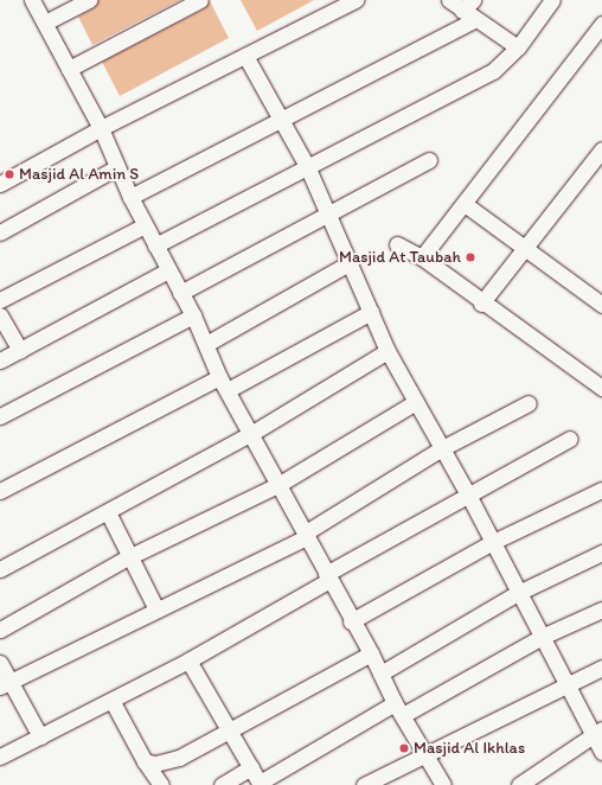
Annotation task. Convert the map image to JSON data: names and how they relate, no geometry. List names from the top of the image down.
{
  "places": ["Masjid Al Amin S", "Masjid At Taubah", "Masjid Al Ikhlas"]
}
